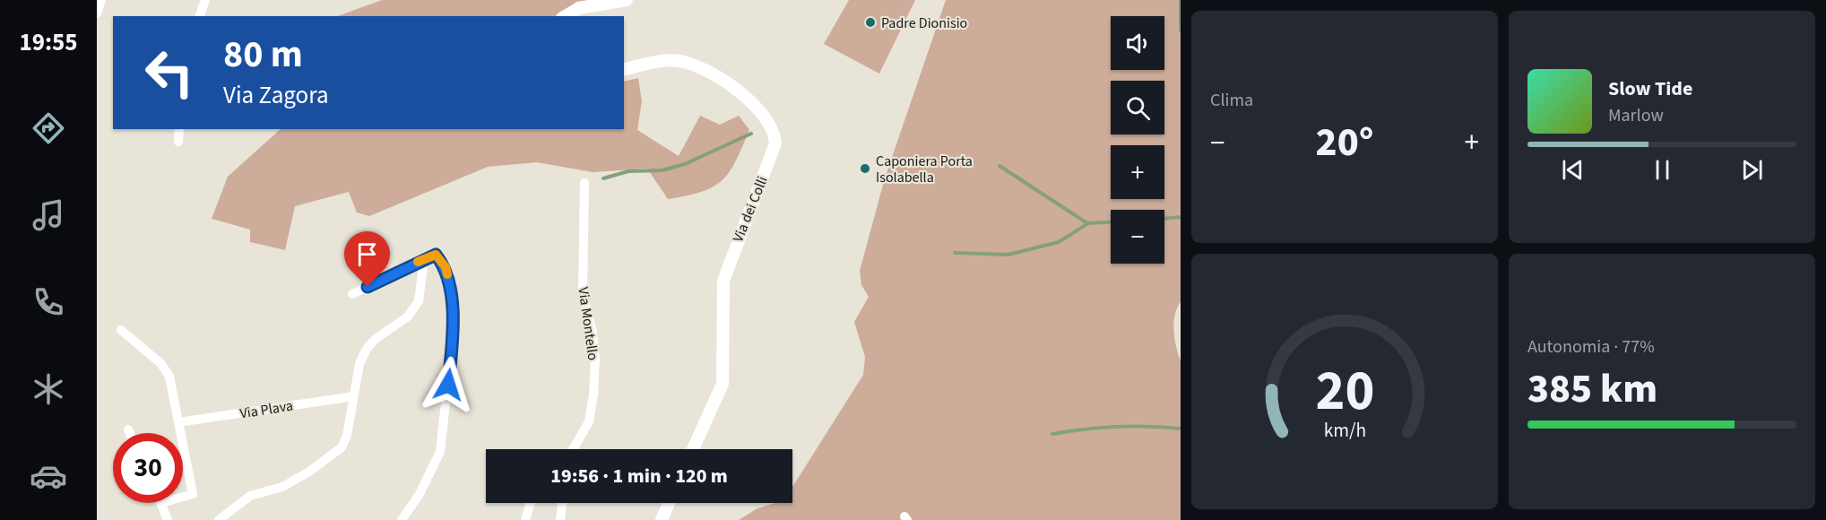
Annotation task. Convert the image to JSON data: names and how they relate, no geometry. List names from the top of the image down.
{
  "streets": {
    "street": ["Via dei Colli", "Via Montello", "Via Plava"]
  },
  "places": ["Padre Dionisio", "Caponiera Porta Isolabella"],
  "page": {
    "tabs": "19:55",
    "tile": [
      "Clima",
      ["Autonomia · 77%", "385 km"]
    ],
    "map_buttons": ["+", "−"],
    "turn": ["80 m", "Via Zagora"],
    "song": ["Slow Tide", "Marlow"],
    "heat": ["−", "20°", "+"],
    "limit": "30",
    "trip": "19:56 · 1 min · 120 m",
    "gauge": ["20", "km/h"]
  }
}
